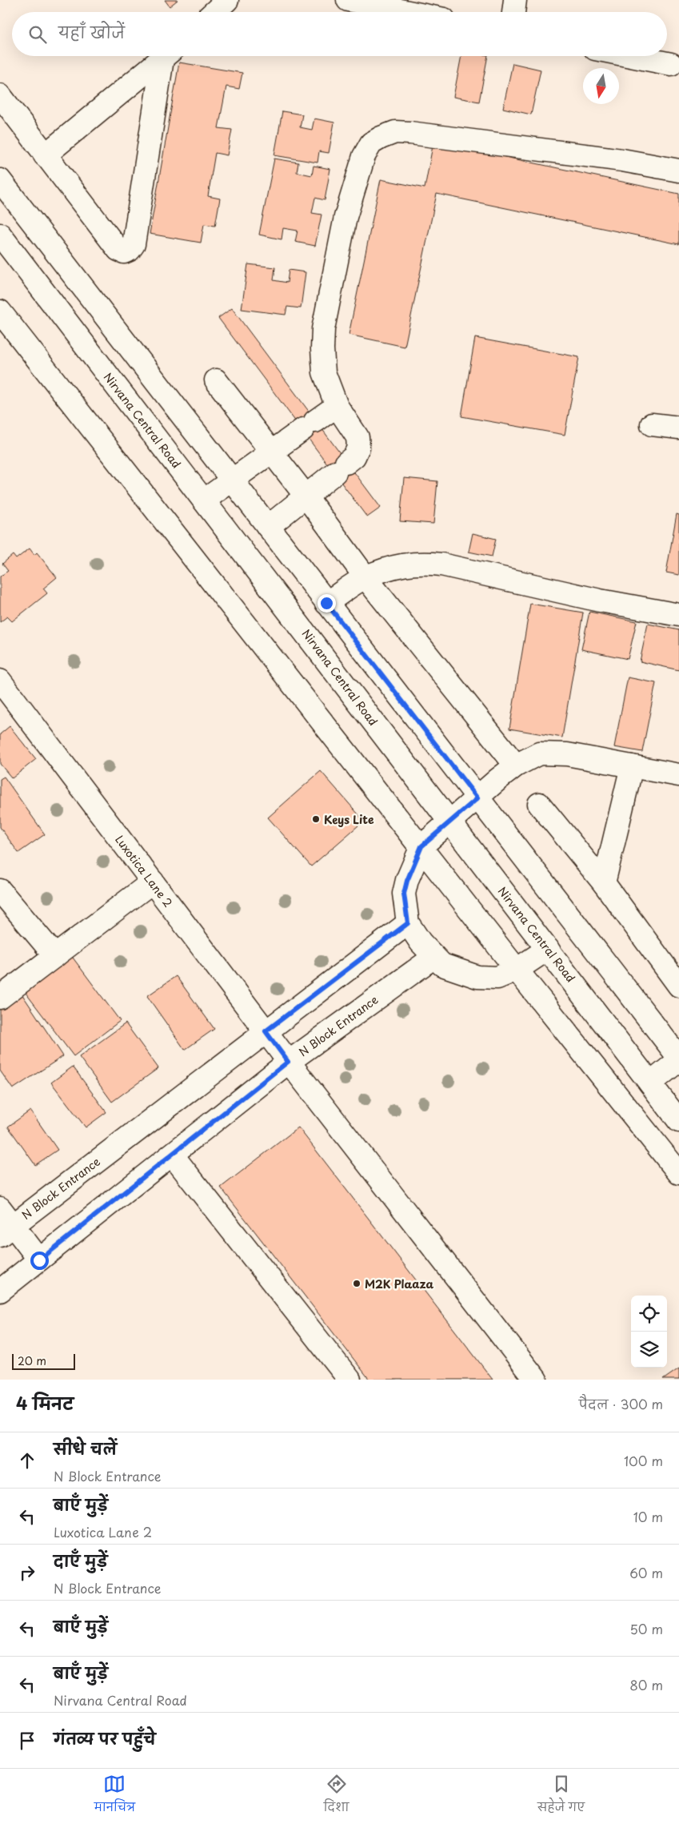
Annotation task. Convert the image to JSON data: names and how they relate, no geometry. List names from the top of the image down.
{
  "streets": {
    "street": ["Nirvana Central Road", "Luxotica Lane 2", "N Block Entrance"]
  },
  "crossings": [
    ["Luxotica Lane 2", "N Block Entrance"]
  ],
  "places": ["Keys Lite", "M2K Plaaza"],
  "scale_bar": "20 m",
  "north": "bottom",
  "page": {
    "search": "यहाँ खोजें",
    "scale": "20 m",
    "heading": ["4 मिनट", "पैदल · 300 m"],
    "list": [
      ["सीधे चलें", "N Block Entrance", "100 m"],
      ["बाएँ मुड़ें", "Luxotica Lane 2", "10 m"],
      ["दाएँ मुड़ें", "N Block Entrance", "60 m"],
      ["बाएँ मुड़ें", "50 m"],
      ["बाएँ मुड़ें", "Nirvana Central Road", "80 m"],
      "गंतव्य पर पहुँचे"
    ],
    "nav": ["मानचित्र", "दिशा", "सहेजे गए"]
  }
}
